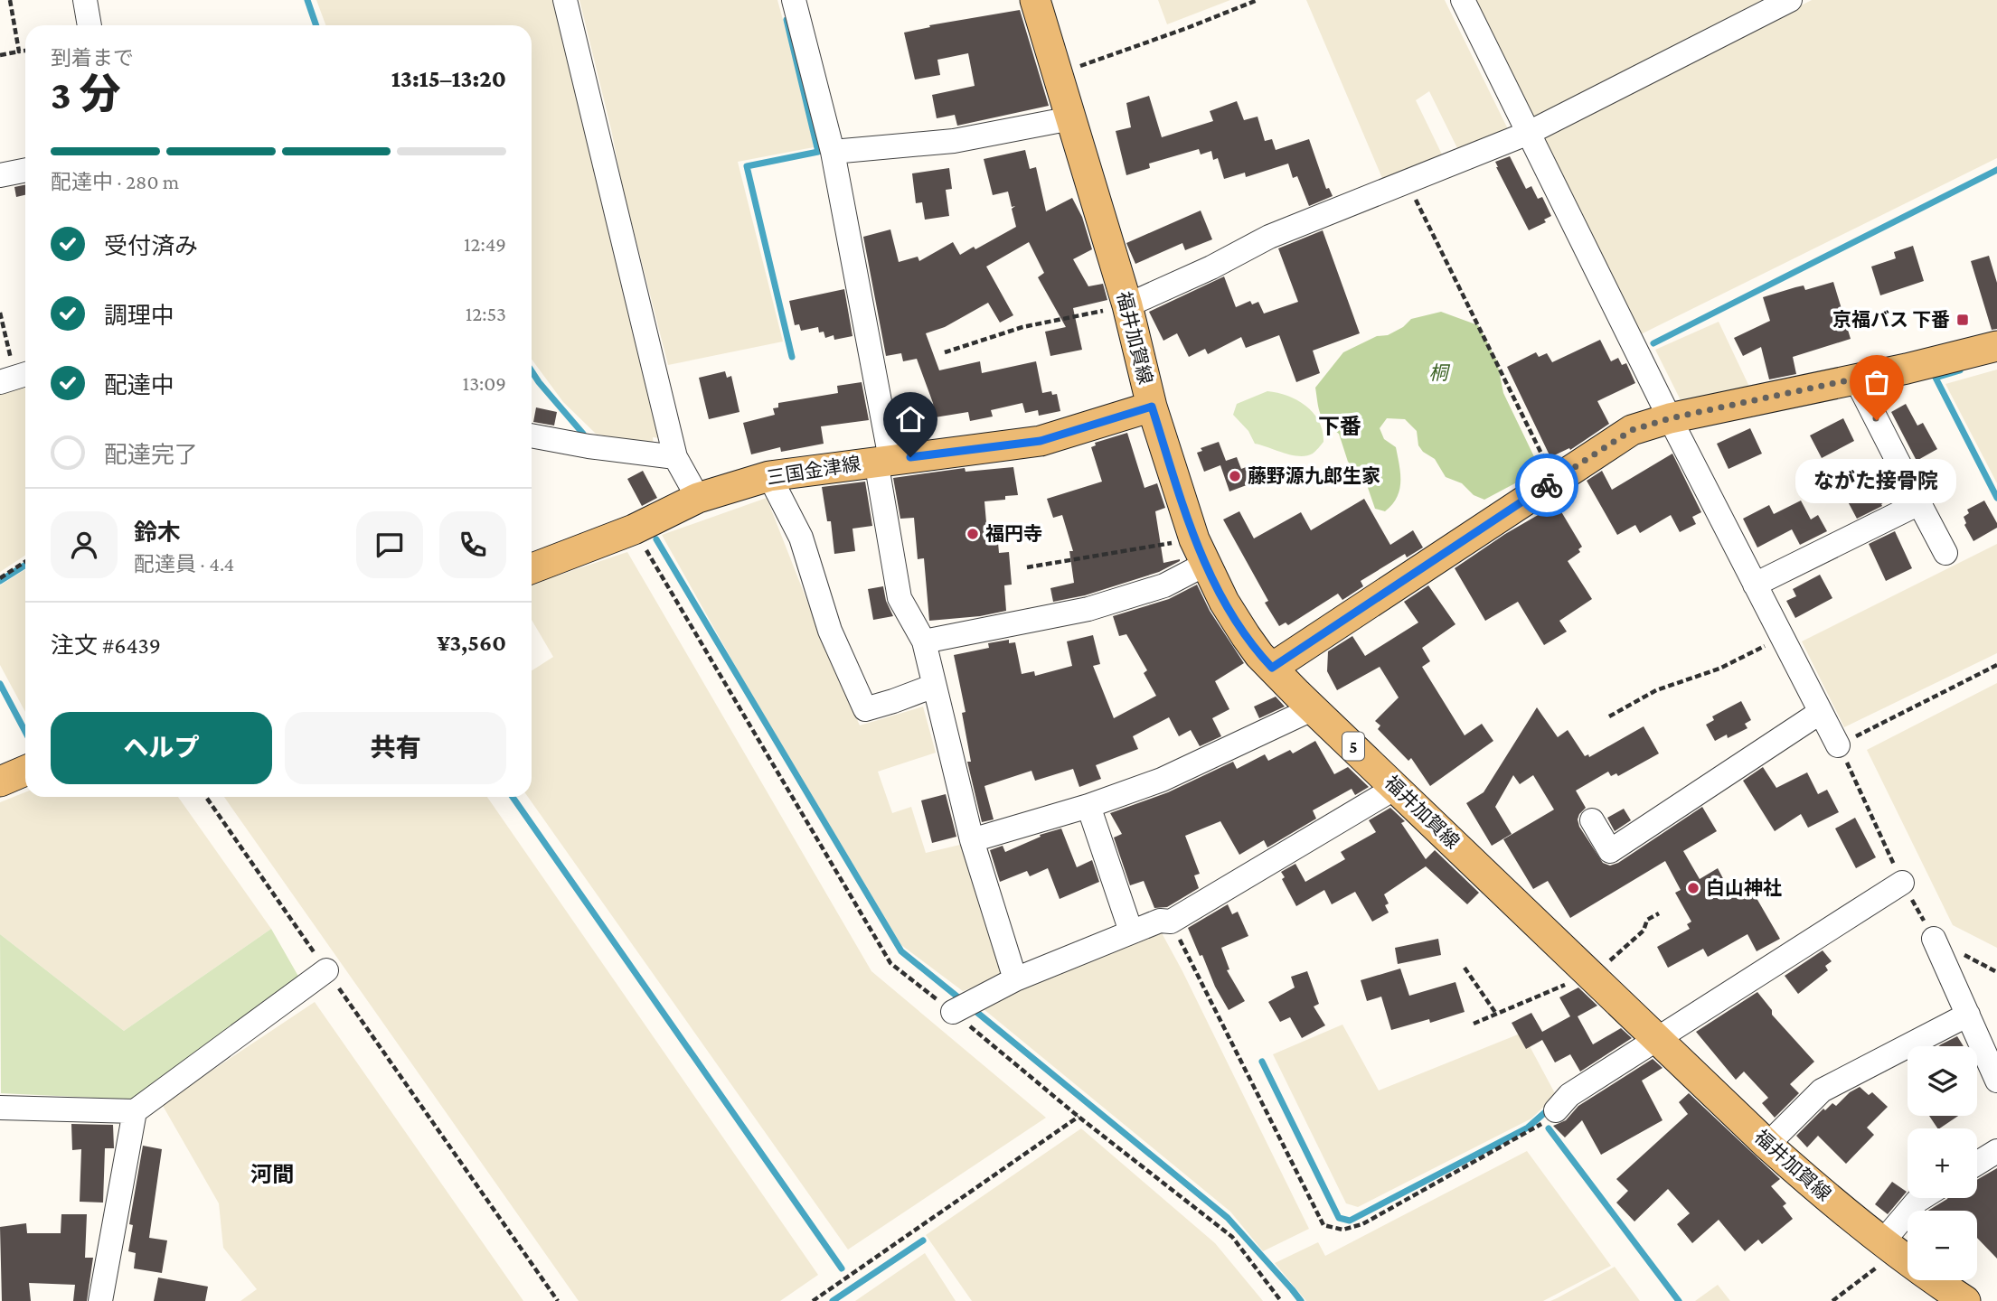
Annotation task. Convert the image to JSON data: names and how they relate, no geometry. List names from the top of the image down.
{
  "streets": {
    "main road": ["福井加賀線", "三国金津線", "5"]
  },
  "crossings": [
    ["福井加賀線", "三国金津線"]
  ],
  "districts": ["下番", "河間"],
  "parks": ["桐"],
  "places": {
    "transit": ["京福バス 下番"],
    "other": [
      "ながた接骨院",
      "藤野源九郎生家",
      "福円寺",
      "白山神社"
    ]
  },
  "page": {
    "heading": ["3 分", "到着まで", "13:15–13:20"],
    "panel": [
      "鈴木",
      "配達員 · 4.4",
      "注文 #6439",
      "¥3,560"
    ],
    "bar": "配達中 · 280 m",
    "list": [
      ["受付済み", "12:49"],
      ["調理中", "12:53"],
      ["配達中", "13:09"],
      "配達完了"
    ],
    "bubble": "ながた接骨院",
    "buttons": ["ヘルプ", "共有"],
    "map_buttons": ["+", "−"]
  }
}
